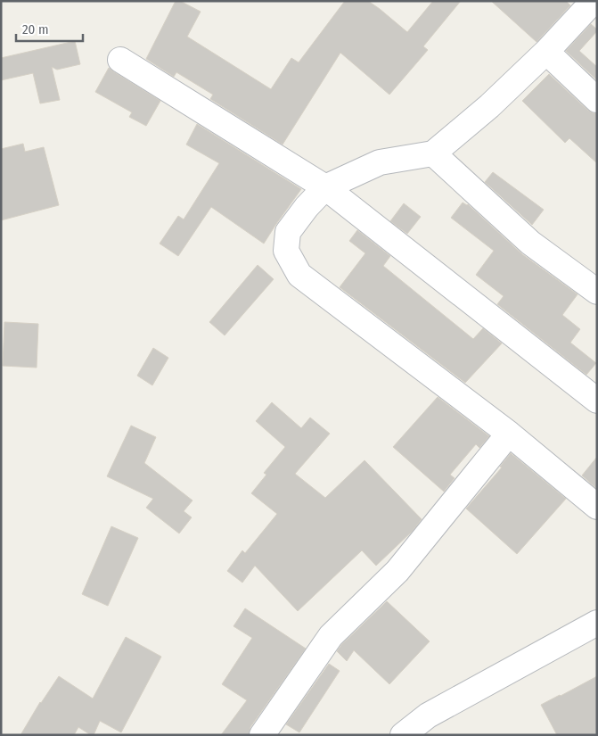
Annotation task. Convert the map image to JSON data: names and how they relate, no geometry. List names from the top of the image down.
{
  "scale_bar": "20 m"
}
